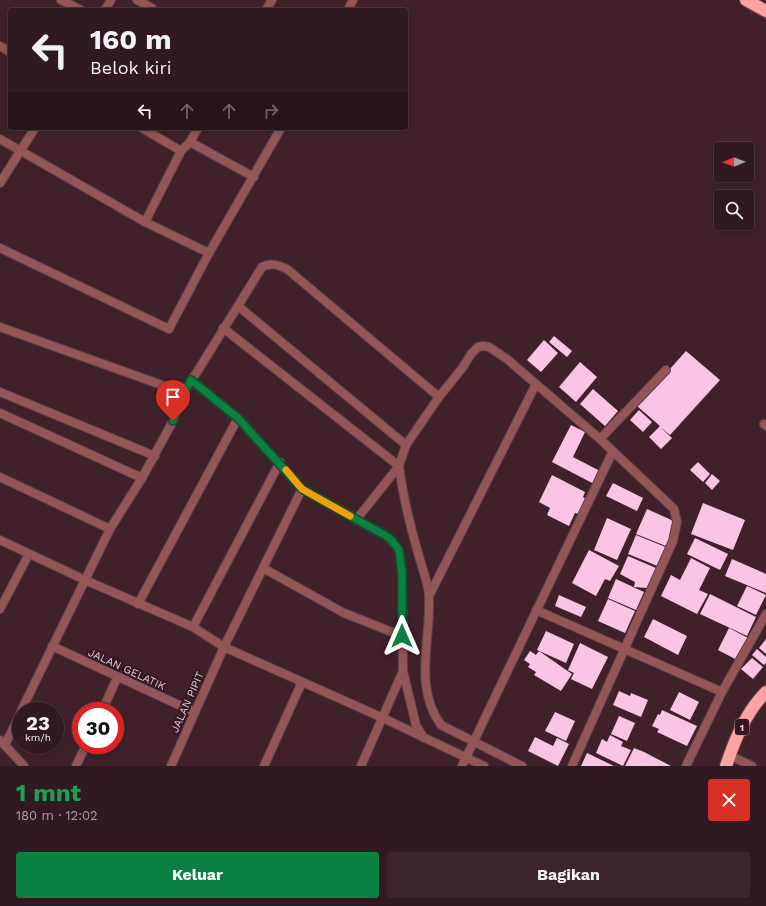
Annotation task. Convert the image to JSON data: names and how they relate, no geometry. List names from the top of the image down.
{
  "streets": {
    "highway": ["1"],
    "street": ["JALAN GELATIK", "JALAN PIPIT"]
  },
  "crossings": [
    ["JALAN GELATIK", "JALAN PIPIT"]
  ],
  "north": "left",
  "page": {
    "turn": ["160 m", "Belok kiri"],
    "speed": "23 km/h",
    "limit": "30",
    "heading": ["1 mnt", "180 m · 12:02"],
    "buttons": ["Keluar", "Bagikan"]
  }
}
